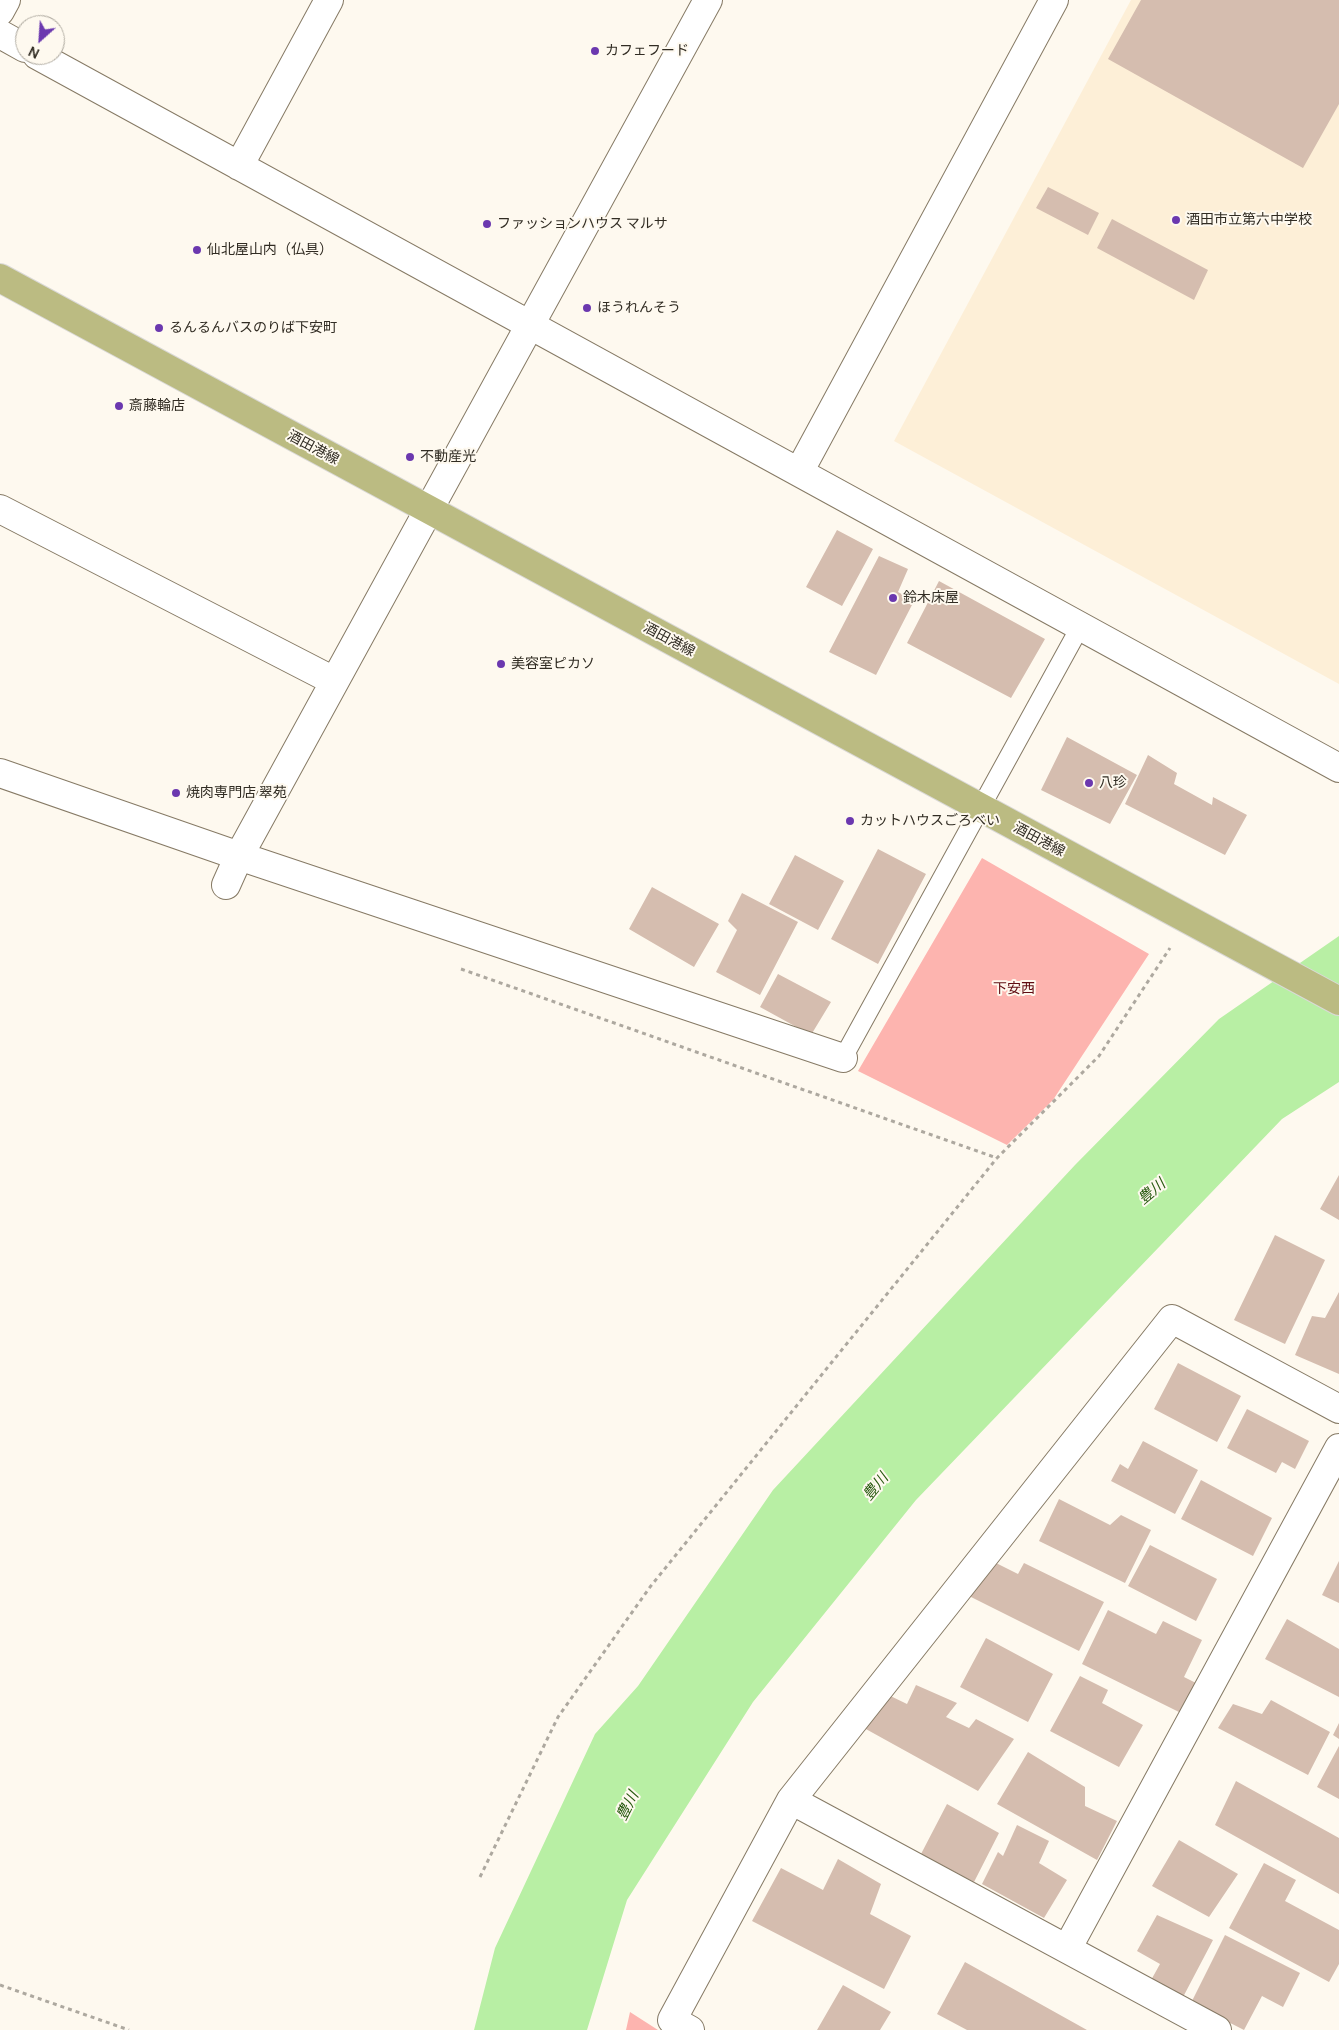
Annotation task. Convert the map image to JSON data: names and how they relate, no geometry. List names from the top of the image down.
{
  "streets": {
    "main road": ["酒田港線"]
  },
  "water": ["豊川"],
  "parks": ["下安西"],
  "places": [
    "カフェフード",
    "酒田市立第六中学校",
    "ファッションハウス マルサ",
    "仙北屋山内（仏具）",
    "ほうれんそう",
    "るんるんバスのりば下安町",
    "斎藤輪店",
    "不動産光",
    "鈴木床屋",
    "美容室ピカソ",
    "八珍",
    "焼肉専門店 翠苑",
    "カットハウスごろべい"
  ],
  "north": "bottom left"
}
